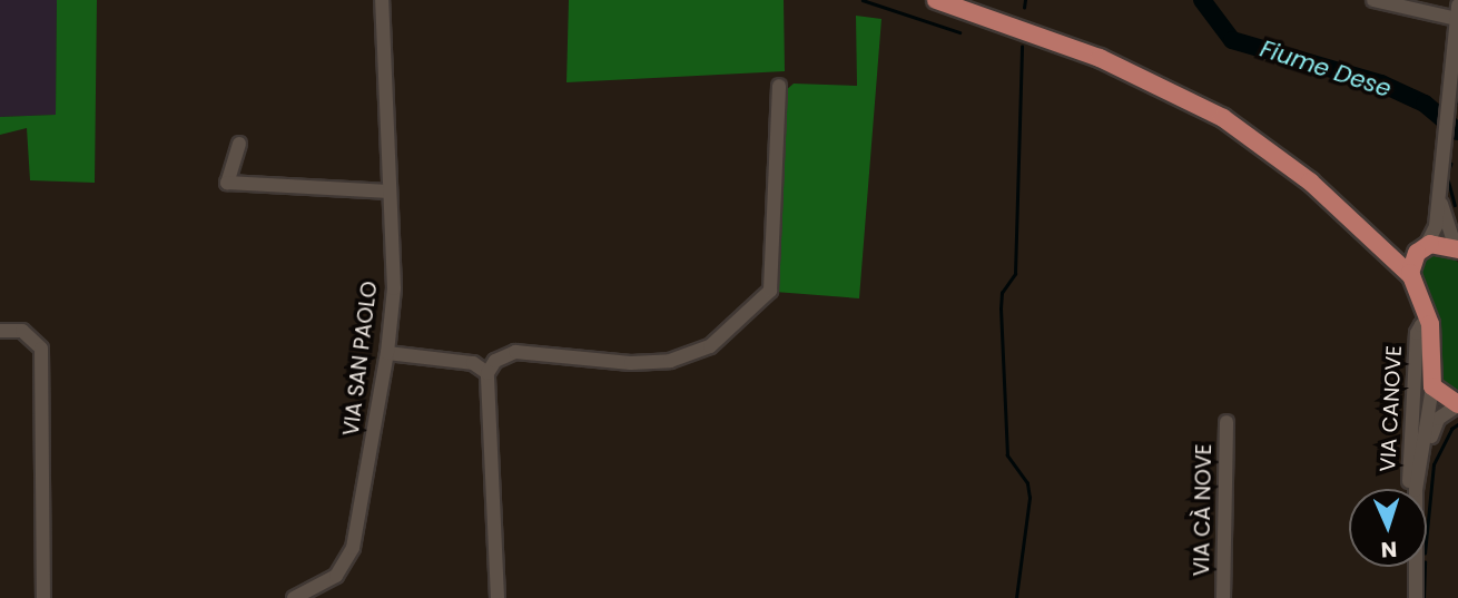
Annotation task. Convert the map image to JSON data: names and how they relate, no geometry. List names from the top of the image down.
{
  "streets": {
    "street": ["VIA SAN PAOLO", "VIA CANOVE", "VIA CÀ NOVE"]
  },
  "water": ["Fiume Dese"],
  "north": "bottom"
}
